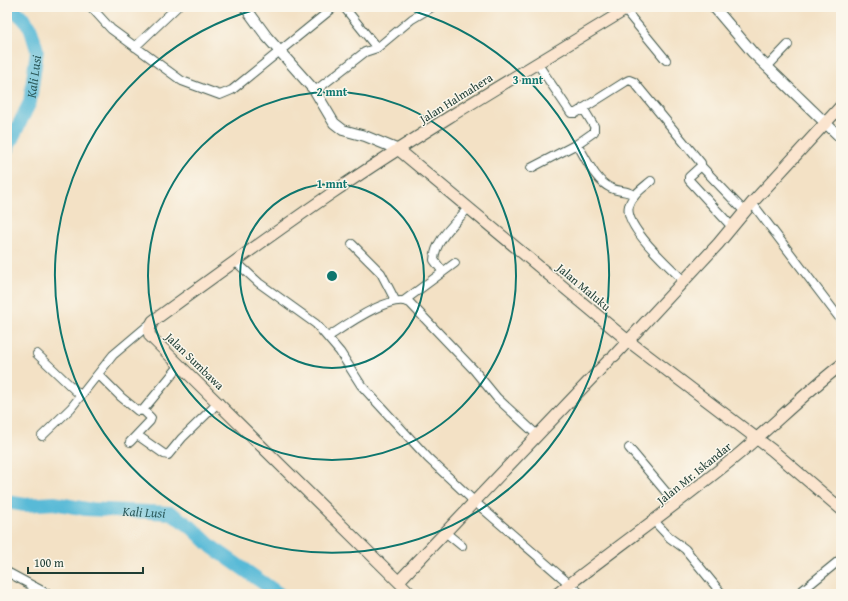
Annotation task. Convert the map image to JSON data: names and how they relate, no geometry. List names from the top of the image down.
{
  "streets": {
    "main road": [
      "Jalan Halmahera",
      "Jalan Maluku",
      "Jalan Sumbawa",
      "Jalan Mr. Iskandar"
    ]
  },
  "crossings": [
    ["Jalan Halmahera", "Jalan Maluku"],
    ["Jalan Maluku", "Jalan Mr. Iskandar"]
  ],
  "water": ["Kali Lusi"],
  "scale_bar": "100 m",
  "rings": ["3 mnt", "2 mnt", "1 mnt"]
}
